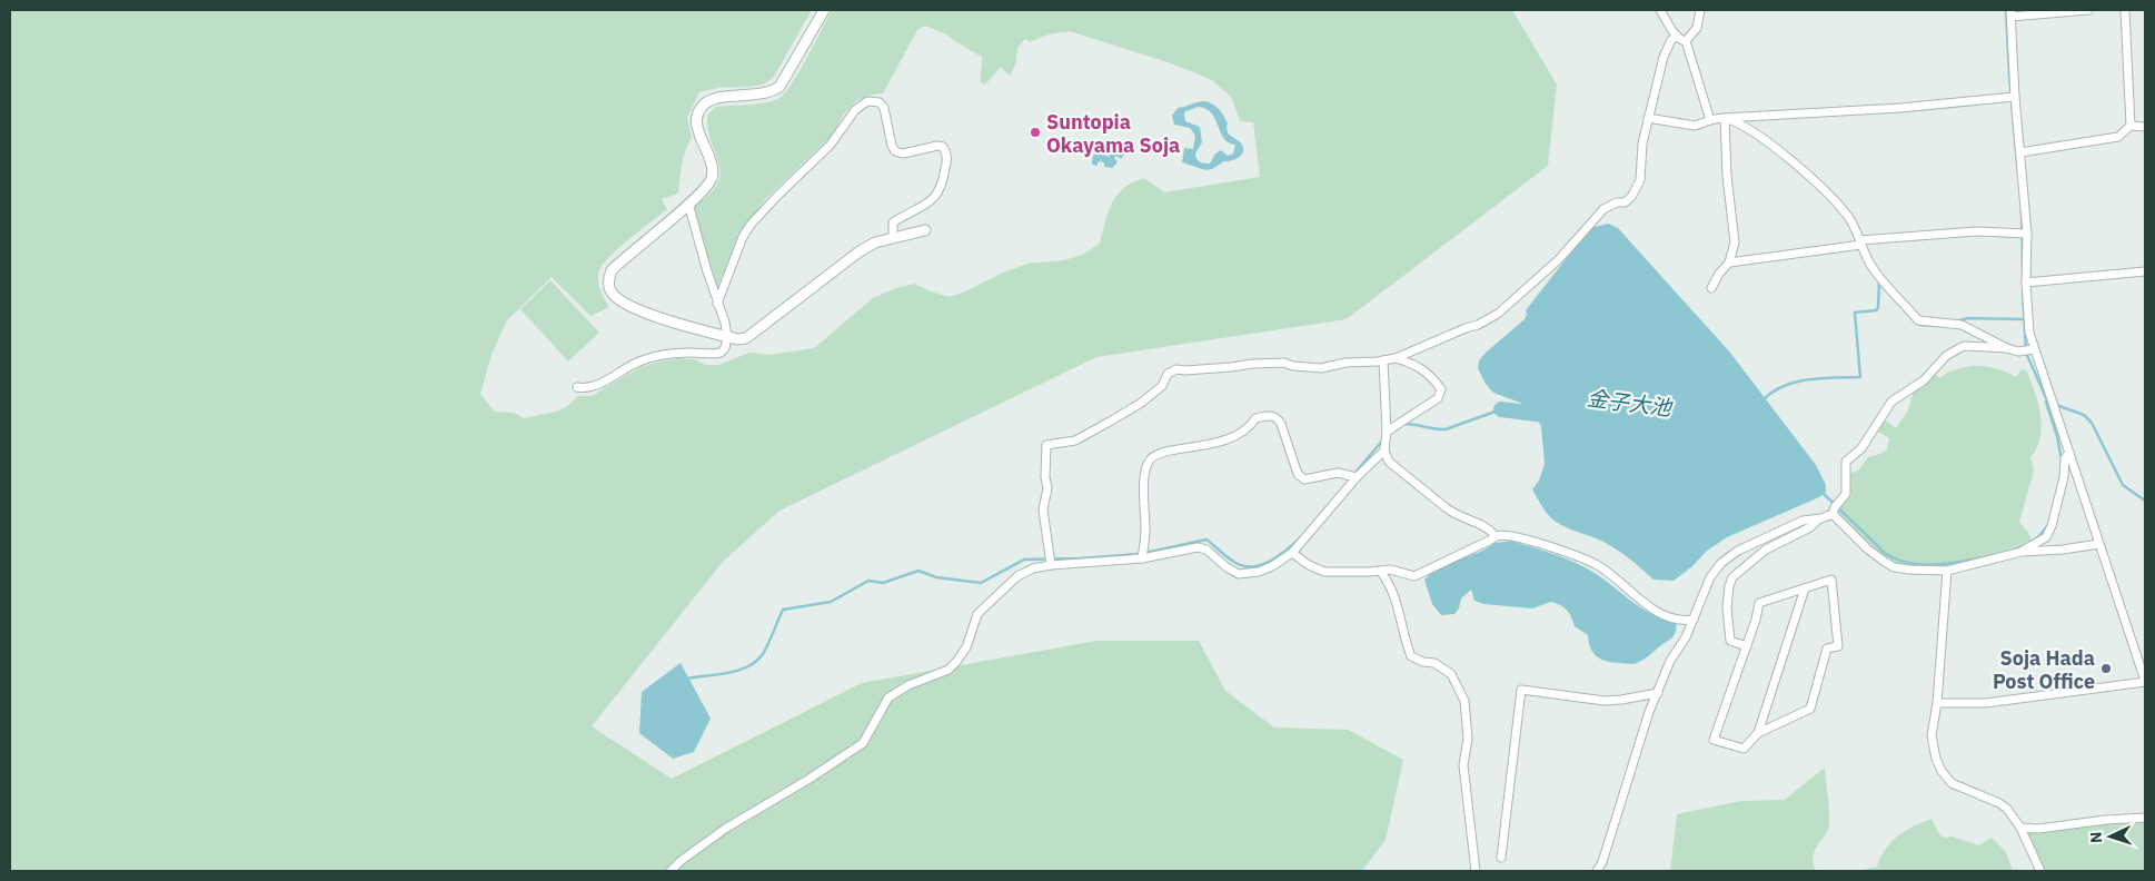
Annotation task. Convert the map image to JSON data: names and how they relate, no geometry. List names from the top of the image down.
{
  "water": ["金子大池"],
  "places": ["Suntopia Okayama Soja", "Soja Hada Post Office"],
  "north": "left"
}
